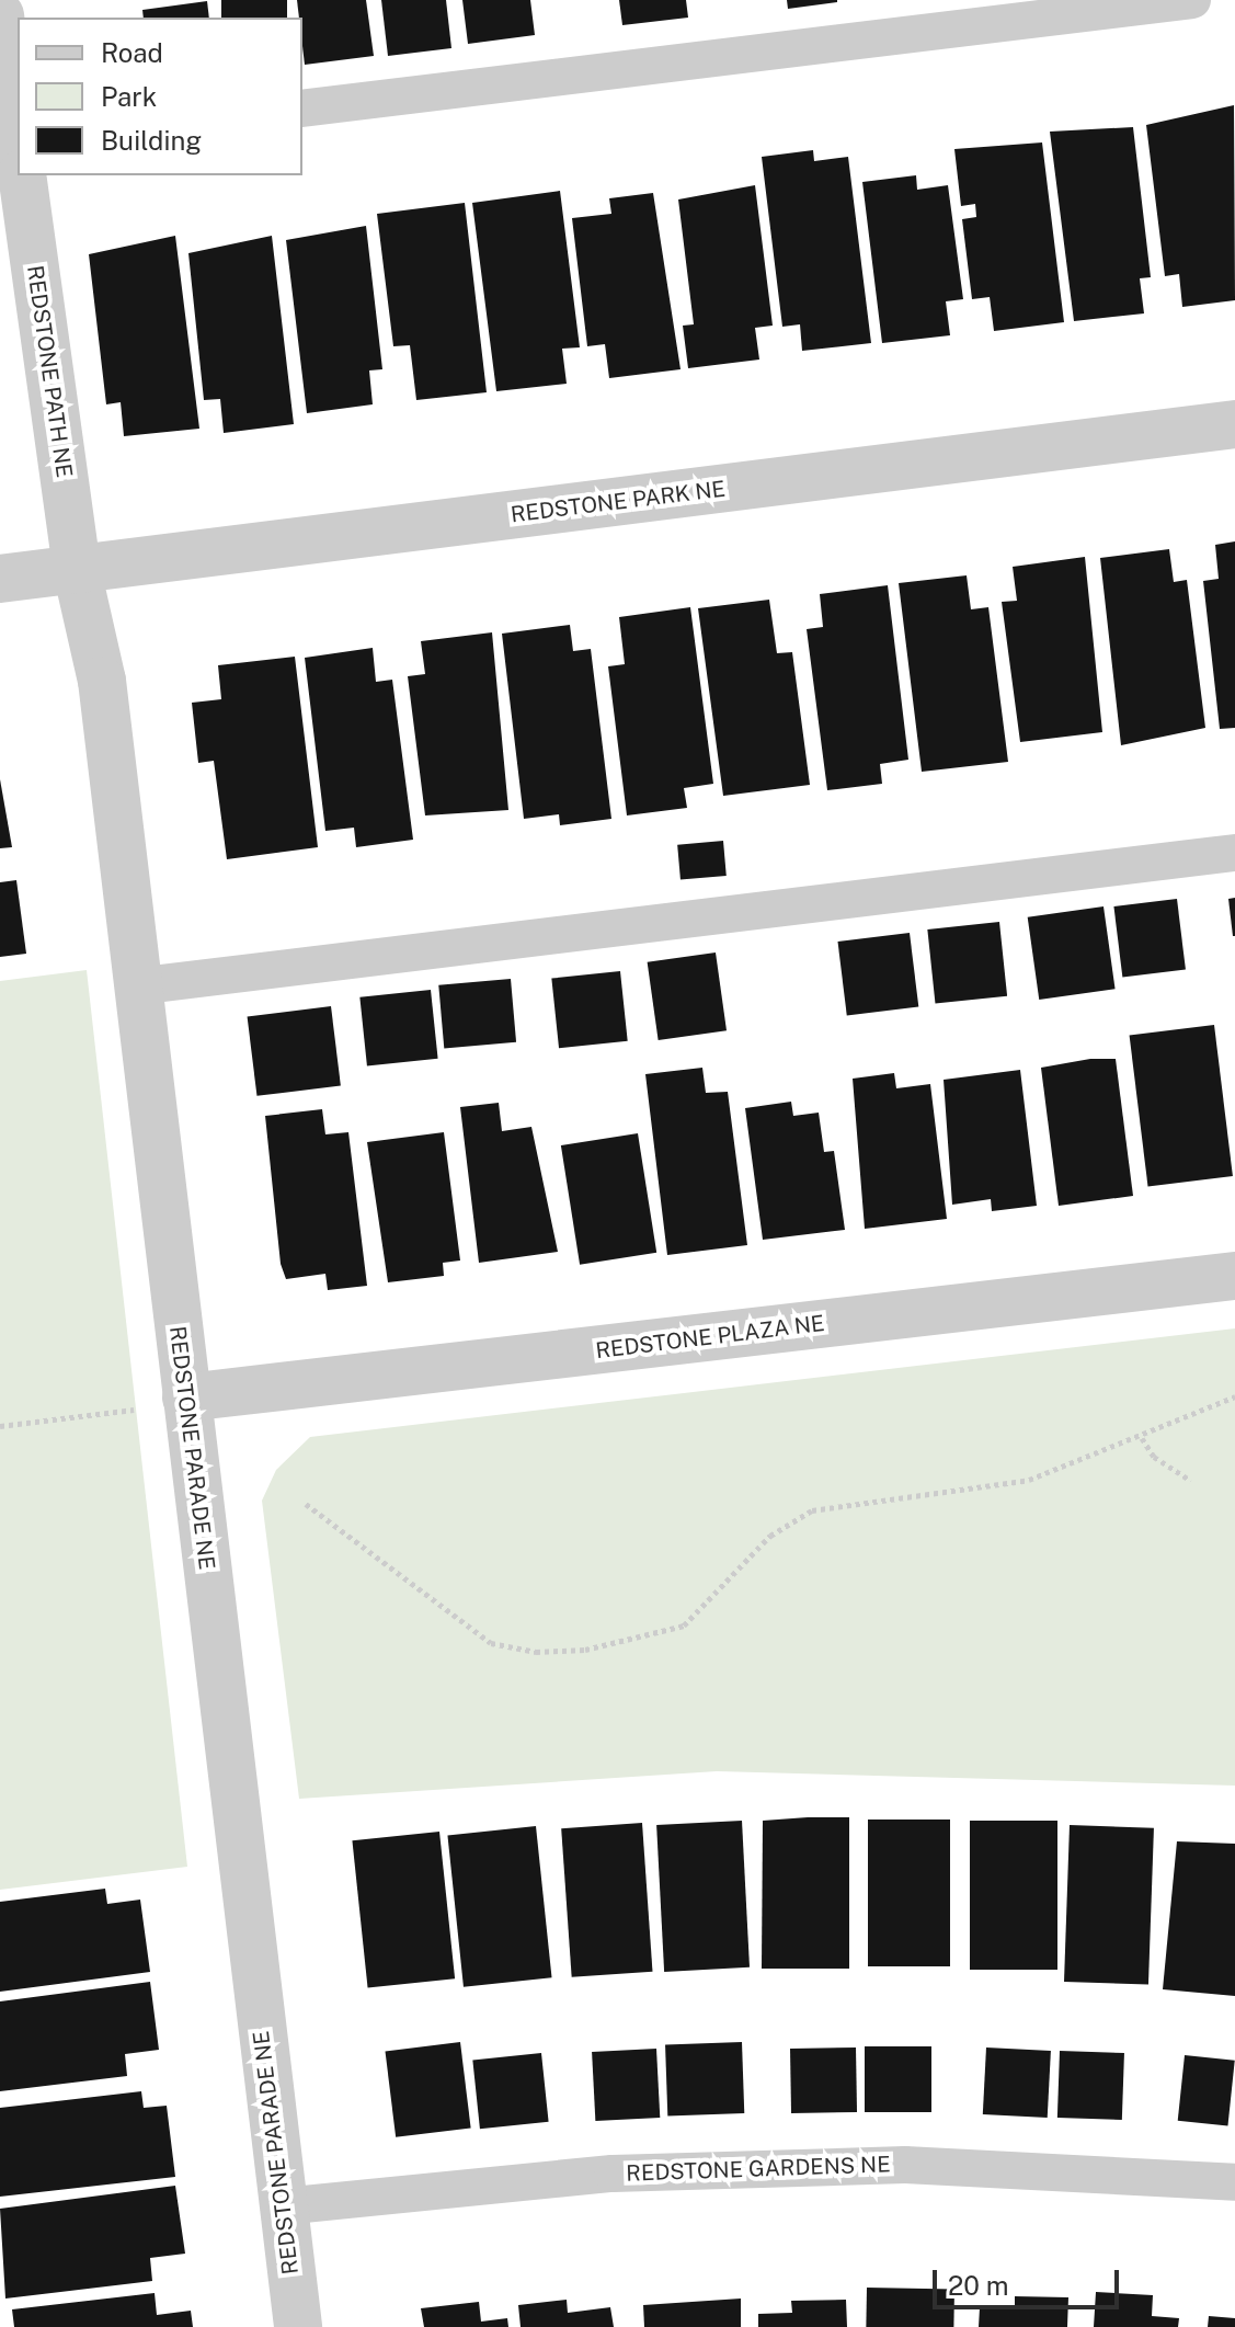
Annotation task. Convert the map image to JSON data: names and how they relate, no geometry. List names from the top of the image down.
{
  "streets": {
    "street": [
      "REDSTONE PATH NE",
      "REDSTONE PARK NE",
      "REDSTONE PLAZA NE",
      "REDSTONE PARADE NE"
    ],
    "lane": ["REDSTONE GARDENS NE"]
  },
  "crossings": [
    ["REDSTONE PATH NE", "REDSTONE PARK NE"],
    ["REDSTONE PATH NE", "REDSTONE PARADE NE"],
    ["REDSTONE PARK NE", "REDSTONE PARADE NE"],
    ["REDSTONE PLAZA NE", "REDSTONE PARADE NE"],
    ["REDSTONE PARADE NE", "REDSTONE GARDENS NE"]
  ],
  "legend": ["Road", "Park", "Building"],
  "scale_bar": "20 m"
}
